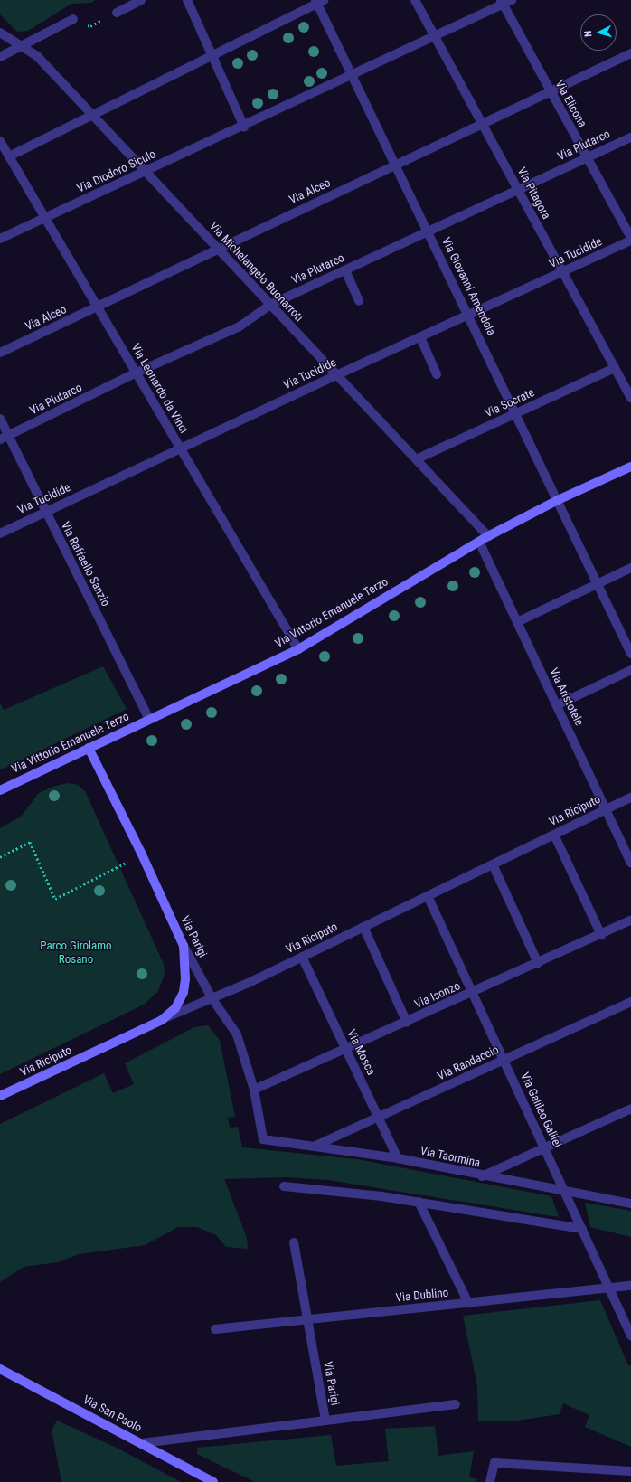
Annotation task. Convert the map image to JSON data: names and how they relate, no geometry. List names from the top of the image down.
{
  "streets": {
    "street": [
      "Via Elicona",
      "Via Plutarco",
      "Via Diodoro Siculo",
      "Via Alceo",
      "Via Pitagora",
      "Via Tucidide",
      "Via Michelangelo Buonarroti",
      "Via Giovanni Amendola",
      "Via Leonardo da Vinci",
      "Via Socrate",
      "Via Raffaello Sanzio",
      "Via Vittorio Emanuele Terzo",
      "Via Aristotele",
      "Via Riciputo",
      "Via Parigi",
      "Via Isonzo",
      "Via Mosca",
      "Via Randaccio",
      "Via Galileo Galilei",
      "Via Taormina",
      "Via Dublino",
      "Via San Paolo"
    ]
  },
  "crossings": [
    ["Via Elicona", "Via Plutarco"],
    ["Via Elicona", "Via Alceo"],
    ["Via Elicona", "Via Tucidide"],
    ["Via Plutarco", "Via Pitagora"],
    ["Via Plutarco", "Via Michelangelo Buonarroti"],
    ["Via Plutarco", "Via Giovanni Amendola"],
    ["Via Plutarco", "Via Leonardo da Vinci"],
    ["Via Plutarco", "Via Raffaello Sanzio"],
    ["Via Diodoro Siculo", "Via Pitagora"],
    ["Via Diodoro Siculo", "Via Michelangelo Buonarroti"],
    ["Via Diodoro Siculo", "Via Giovanni Amendola"],
    ["Via Diodoro Siculo", "Via Leonardo da Vinci"],
    ["Via Alceo", "Via Pitagora"],
    ["Via Alceo", "Via Michelangelo Buonarroti"],
    ["Via Alceo", "Via Giovanni Amendola"],
    ["Via Alceo", "Via Leonardo da Vinci"],
    ["Via Pitagora", "Via Tucidide"],
    ["Via Pitagora", "Via Socrate"],
    ["Via Tucidide", "Via Michelangelo Buonarroti"],
    ["Via Tucidide", "Via Giovanni Amendola"],
    ["Via Tucidide", "Via Leonardo da Vinci"],
    ["Via Tucidide", "Via Raffaello Sanzio"],
    ["Via Michelangelo Buonarroti", "Via Socrate"],
    ["Via Michelangelo Buonarroti", "Via Vittorio Emanuele Terzo"],
    ["Via Giovanni Amendola", "Via Socrate"],
    ["Via Giovanni Amendola", "Via Vittorio Emanuele Terzo"],
    ["Via Leonardo da Vinci", "Via Vittorio Emanuele Terzo"],
    ["Via Raffaello Sanzio", "Via Vittorio Emanuele Terzo"],
    ["Via Vittorio Emanuele Terzo", "Via Aristotele"],
    ["Via Vittorio Emanuele Terzo", "Via Parigi"],
    ["Via Aristotele", "Via Riciputo"],
    ["Via Riciputo", "Via Parigi"],
    ["Via Riciputo", "Via Mosca"],
    ["Via Riciputo", "Via Galileo Galilei"],
    ["Via Parigi", "Via Isonzo"],
    ["Via Parigi", "Via Taormina"],
    ["Via Parigi", "Via Dublino"],
    ["Via Isonzo", "Via Mosca"],
    ["Via Isonzo", "Via Galileo Galilei"],
    ["Via Mosca", "Via Randaccio"],
    ["Via Mosca", "Via Taormina"],
    ["Via Randaccio", "Via Galileo Galilei"],
    ["Via Randaccio", "Via Taormina"],
    ["Via Galileo Galilei", "Via Taormina"],
    ["Via Galileo Galilei", "Via Dublino"]
  ],
  "parks": ["Parco Girolamo Rosano"],
  "north": "left"
}
